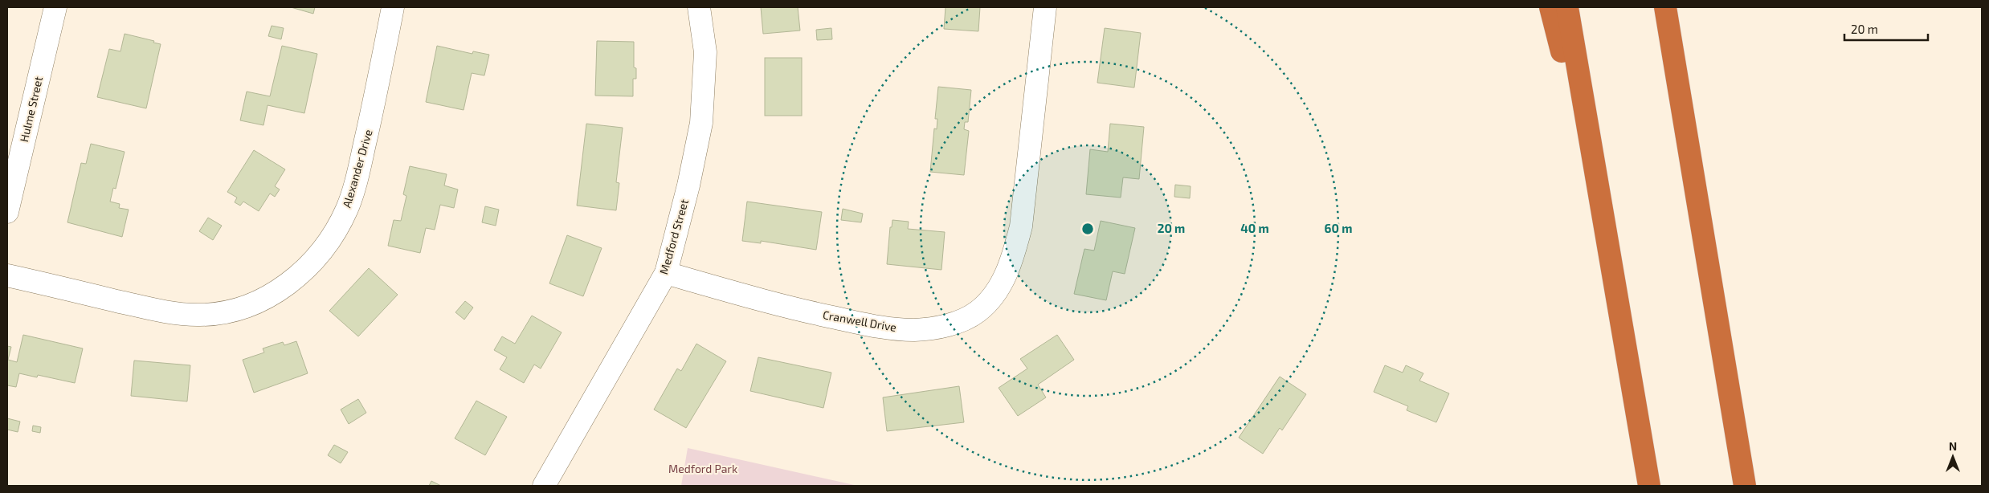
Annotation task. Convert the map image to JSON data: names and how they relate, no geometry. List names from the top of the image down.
{
  "streets": {
    "street": [
      "Hulme Street",
      "Alexander Drive",
      "Medford Street",
      "Cranwell Drive"
    ]
  },
  "crossings": [
    ["Medford Street", "Cranwell Drive"]
  ],
  "parks": ["Medford Park"],
  "scale_bar": "20 m",
  "north": "top",
  "rings": ["20 m", "40 m", "60 m"]
}
